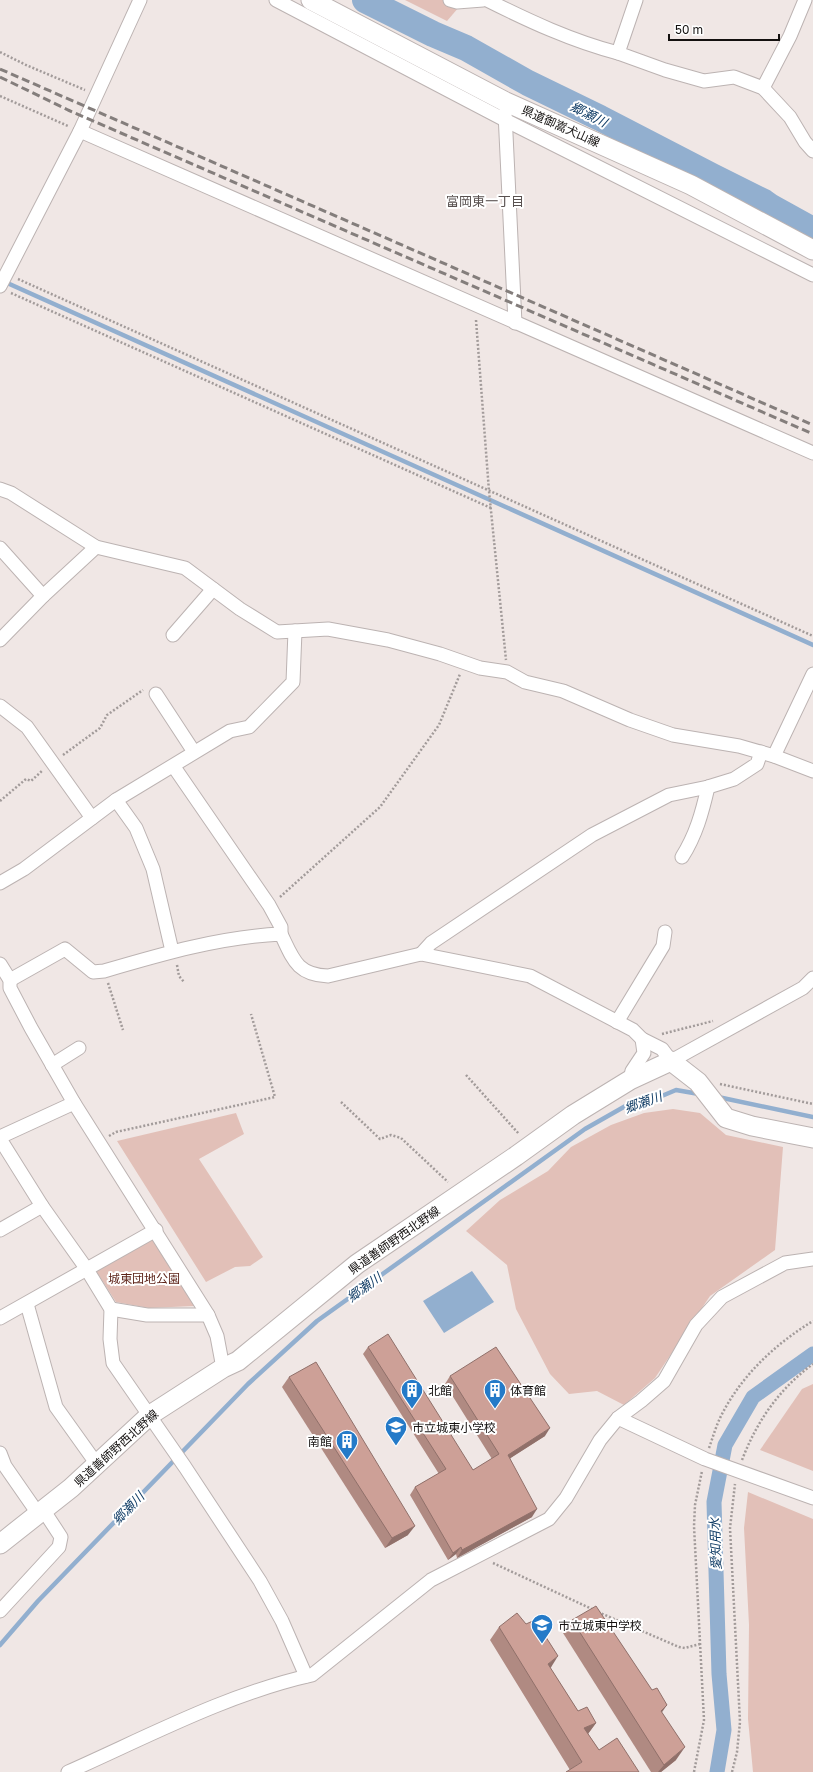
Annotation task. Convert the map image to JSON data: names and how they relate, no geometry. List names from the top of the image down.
{
  "streets": {
    "main road": ["県道御嵩犬山線", "県道善師野西北野線"]
  },
  "districts": ["富岡東一丁目"],
  "water": ["郷瀬川", "愛知用水"],
  "parks": ["城東団地公園"],
  "places": {
    "building": ["北館", "体育館", "南館"],
    "school or university": ["市立城東小学校", "市立城東中学校"]
  },
  "scale_bar": "50 m"
}
